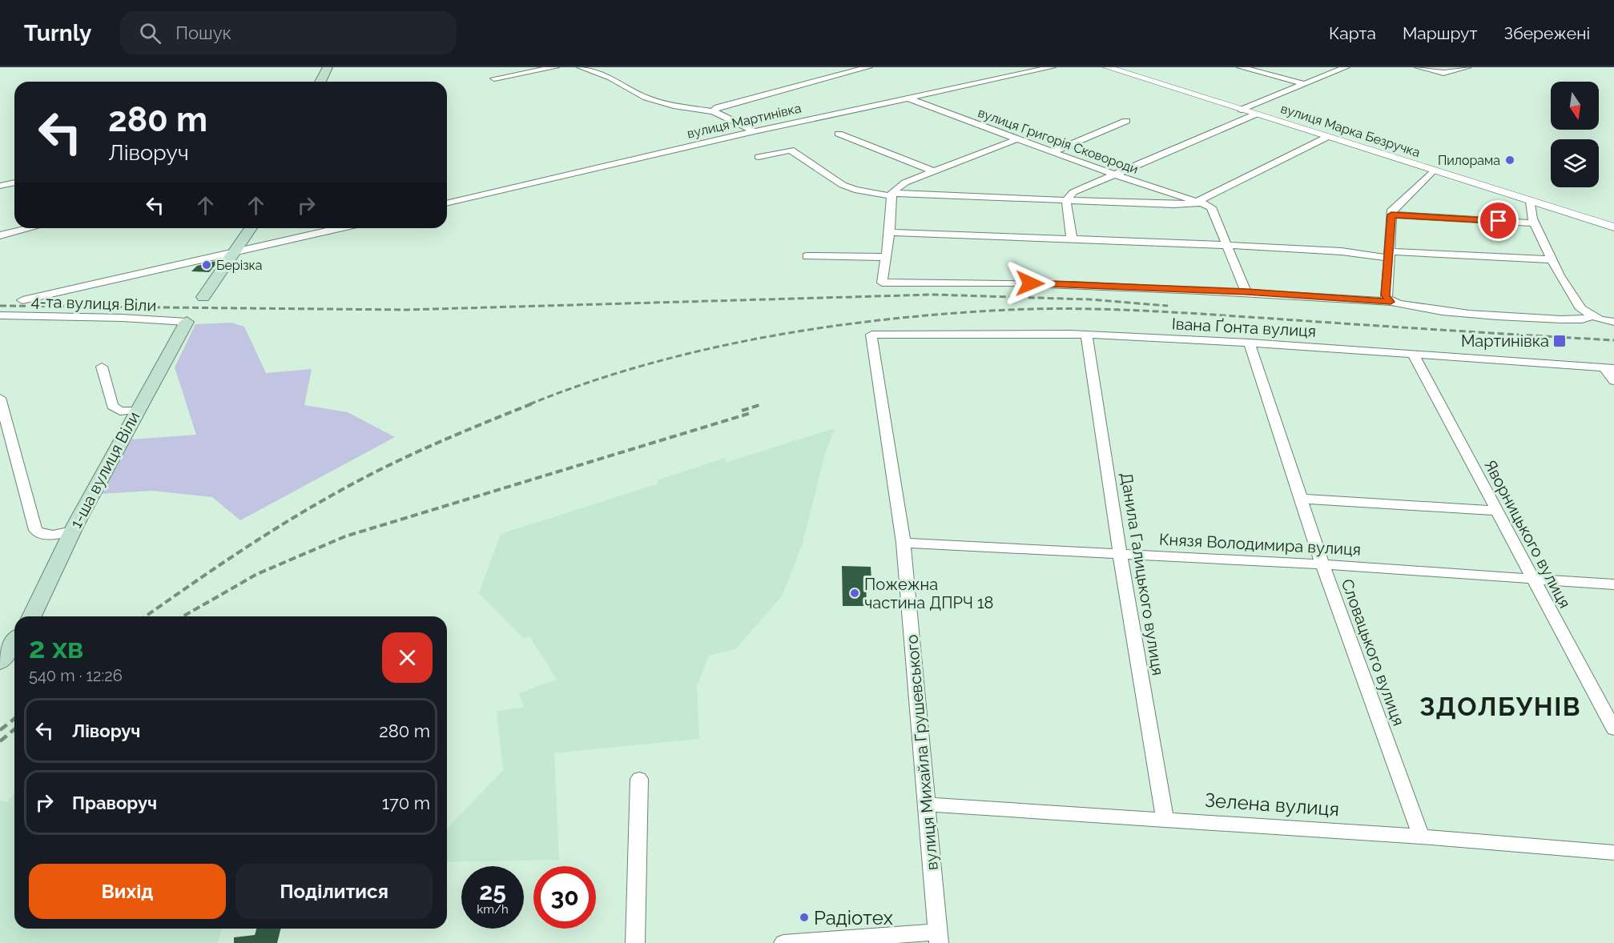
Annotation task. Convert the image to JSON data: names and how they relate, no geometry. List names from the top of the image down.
{
  "streets": {
    "main road": ["1-ша вулиця Віли"],
    "street": [
      "вулиця Мартинівка",
      "вулиця Марка Безручка",
      "вулиця Григорія Сковороди",
      "4-та вулиця Віли",
      "Івана Ґонта вулиця",
      "Яворницького вулиця",
      "Князя Володимира вулиця",
      "Данила Галицького вулиця",
      "Словацького вулиця",
      "вулиця Михайла Грушевського",
      "Зелена вулиця"
    ]
  },
  "crossings": [
    ["вулиця Мартинівка", "вулиця Григорія Сковороди"],
    ["4-та вулиця Віли", "1-ша вулиця Віли"],
    ["Івана Ґонта вулиця", "Яворницького вулиця"],
    ["Івана Ґонта вулиця", "Данила Галицького вулиця"],
    ["Івана Ґонта вулиця", "Словацького вулиця"],
    ["Івана Ґонта вулиця", "вулиця Михайла Грушевського"],
    ["Яворницького вулиця", "Князя Володимира вулиця"],
    ["Князя Володимира вулиця", "Данила Галицького вулиця"],
    ["Князя Володимира вулиця", "Словацького вулиця"],
    ["Князя Володимира вулиця", "вулиця Михайла Грушевського"],
    ["Данила Галицького вулиця", "Зелена вулиця"],
    ["Словацького вулиця", "Зелена вулиця"],
    ["вулиця Михайла Грушевського", "Зелена вулиця"]
  ],
  "districts": ["ЗДОЛБУНІВ"],
  "places": {
    "other": [
      "Пилорама",
      "Берізка",
      "Пожежна частина ДПРЧ 18",
      "Радiотех"
    ],
    "transit": ["Мартинівка"]
  },
  "north": "bottom",
  "page": {
    "header": "Turnly",
    "search": "Пошук",
    "nav": ["Карта", "Маршрут", "Збережені"],
    "turn": ["280 m", "Ліворуч"],
    "heading": ["2 хв", "540 m · 12:26"],
    "list": [
      {
        "name": "Ліворуч",
        "value": "280 m"
      },
      {
        "name": "Праворуч",
        "value": "170 m"
      }
    ],
    "buttons": ["Вихід", "Поділитися"],
    "speed": "25 km/h",
    "limit": "30"
  }
}
